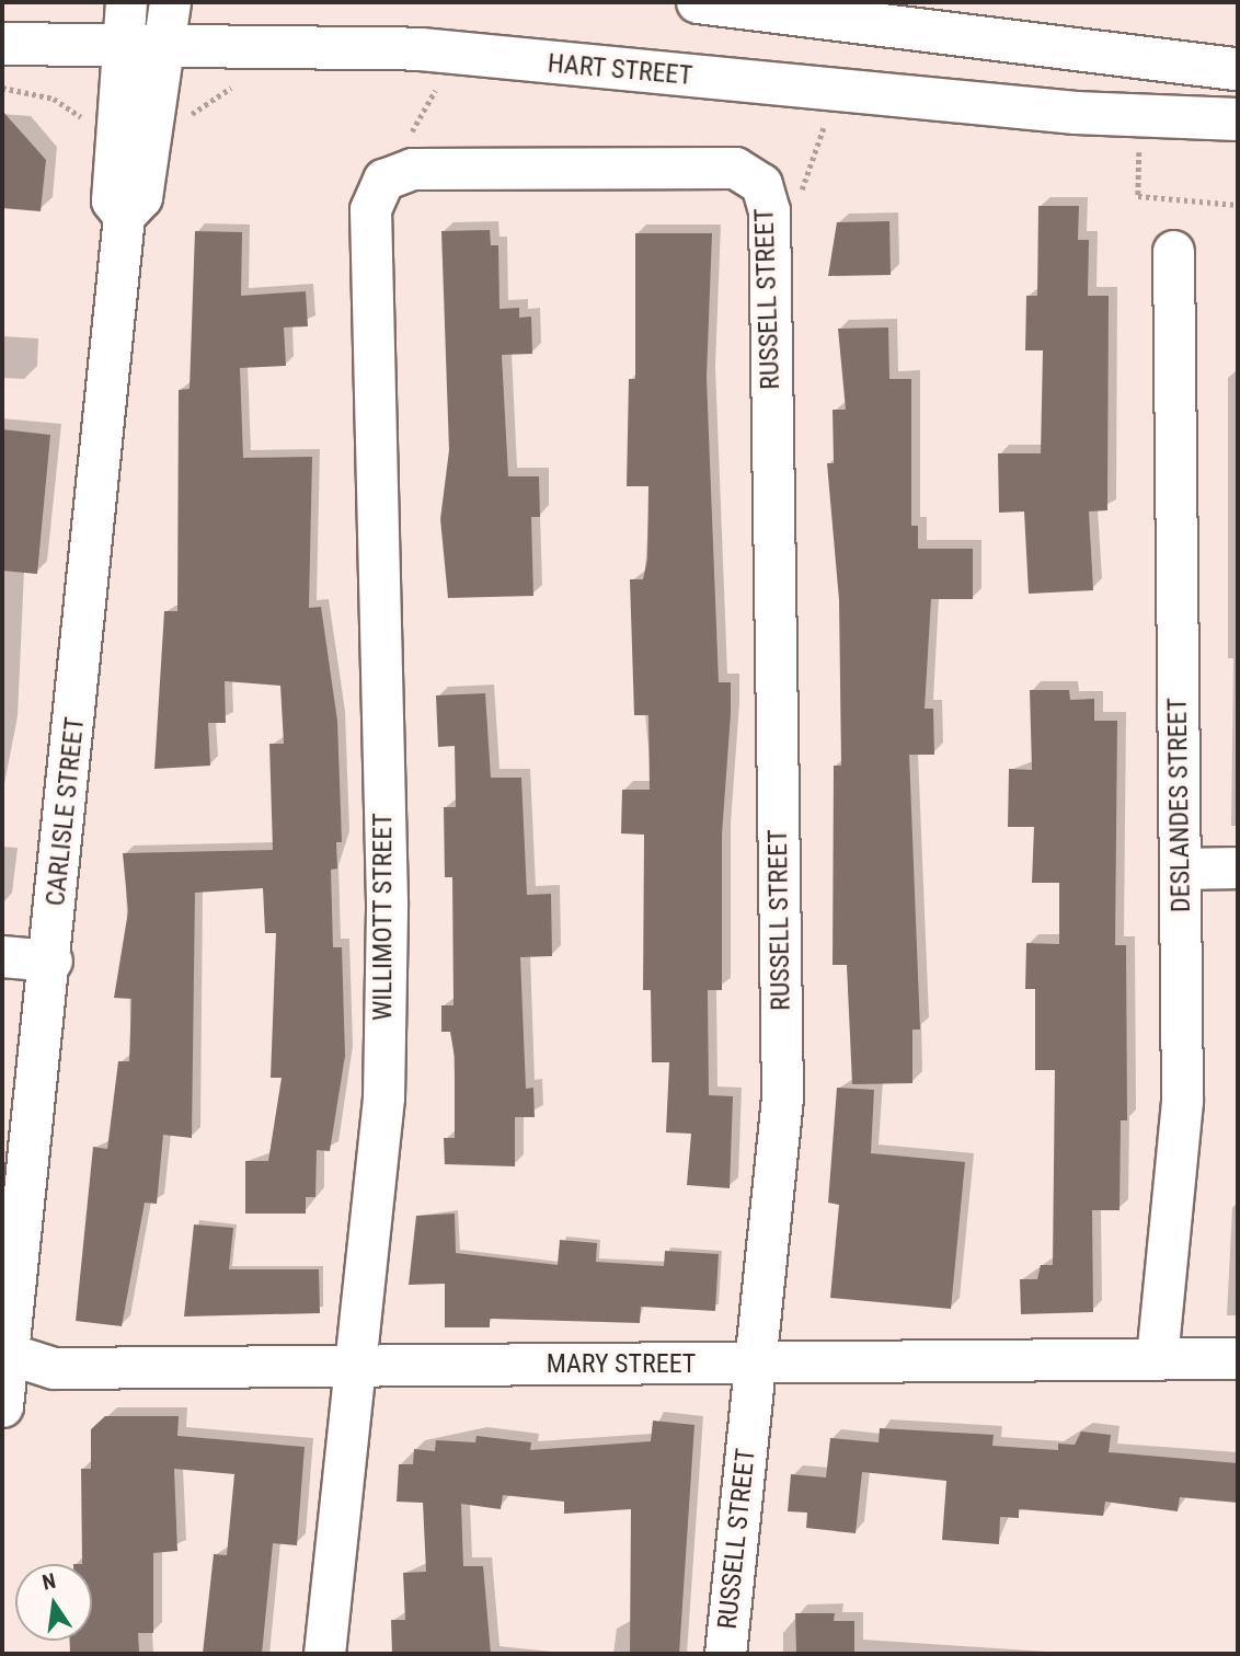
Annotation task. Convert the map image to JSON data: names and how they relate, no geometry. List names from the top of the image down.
{
  "streets": {
    "main road": ["HART STREET"],
    "street": [
      "RUSSELL STREET",
      "DESLANDES STREET",
      "CARLISLE STREET",
      "WILLIMOTT STREET",
      "MARY STREET"
    ]
  },
  "crossings": [
    ["HART STREET", "CARLISLE STREET"],
    ["RUSSELL STREET", "WILLIMOTT STREET"],
    ["RUSSELL STREET", "MARY STREET"],
    ["DESLANDES STREET", "MARY STREET"],
    ["CARLISLE STREET", "MARY STREET"],
    ["WILLIMOTT STREET", "MARY STREET"]
  ],
  "north": "top"
}
